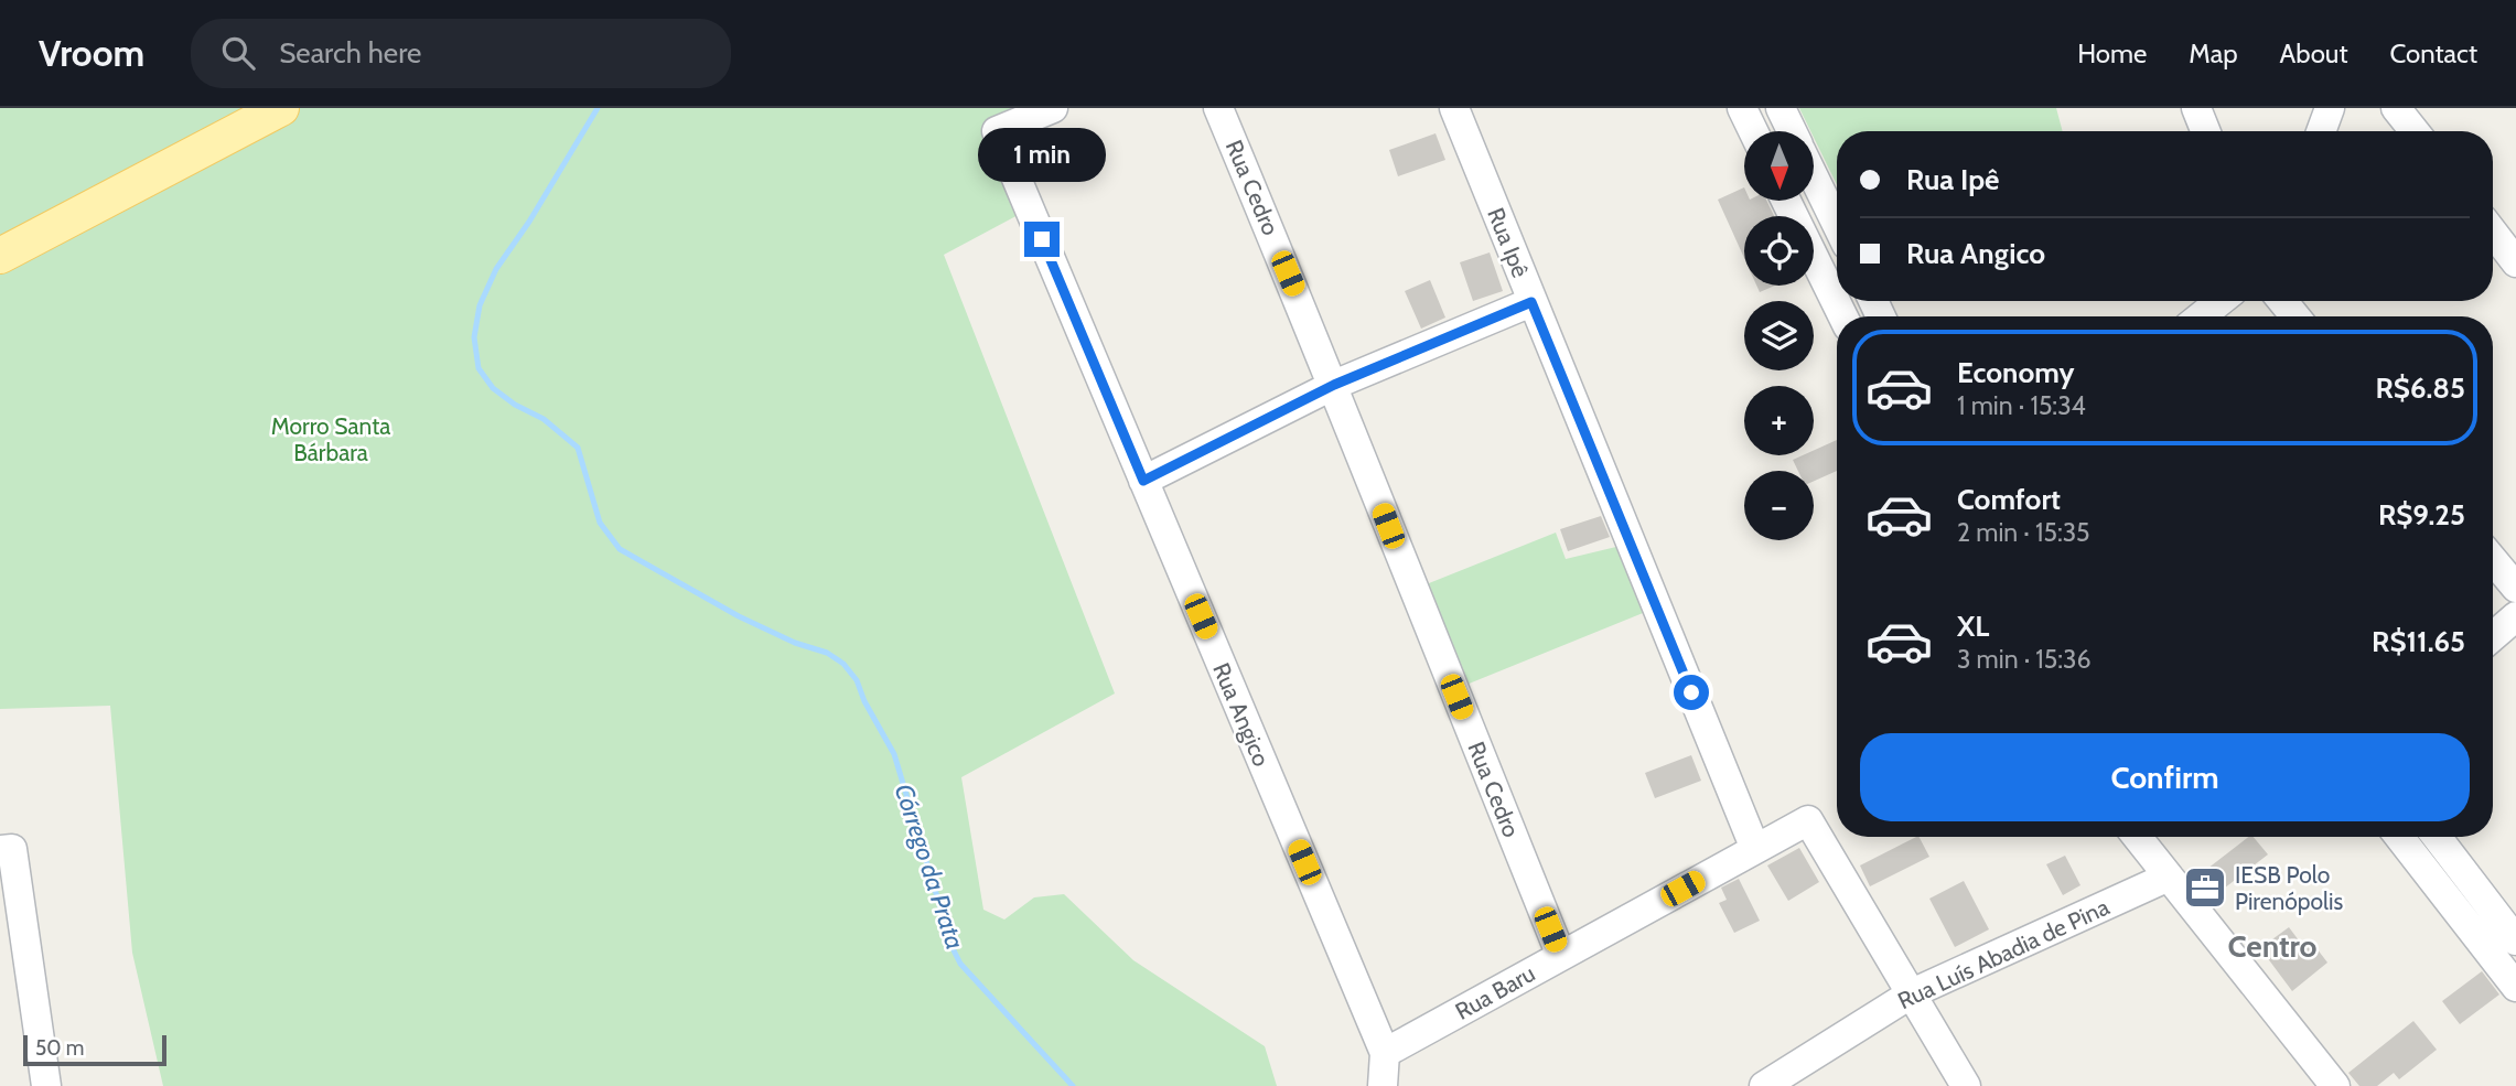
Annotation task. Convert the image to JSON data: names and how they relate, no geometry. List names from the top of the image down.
{
  "streets": {
    "street": [
      "Rua Cedro",
      "Rua Ipê",
      "Rua Angico",
      "Rua Luís Abadia de Pina",
      "Rua Baru"
    ]
  },
  "crossings": [
    ["Rua Cedro", "Rua Baru"],
    ["Rua Ipê", "Rua Baru"],
    ["Rua Angico", "Rua Baru"],
    ["Rua Luís Abadia de Pina", "Rua Baru"]
  ],
  "districts": ["Centro"],
  "water": ["Córrego da Prata"],
  "parks": ["Morro Santa Bárbara"],
  "places": {
    "office": ["IESB Polo Pirenópolis"]
  },
  "scale_bar": "50 m",
  "north": "bottom",
  "page": {
    "header": "Vroom",
    "search": "Search here",
    "nav": [
      "Home",
      "Map",
      "About",
      "Contact"
    ],
    "bubble": "1 min",
    "map_buttons": ["+", "−"],
    "banner": ["Rua Ipê", "Rua Angico"],
    "list": [
      {
        "name": "Economy",
        "note": "1 min · 15:34",
        "value": "R$6.85"
      },
      {
        "name": "Comfort",
        "note": "2 min · 15:35",
        "value": "R$9.25"
      },
      {
        "name": "XL",
        "note": "3 min · 15:36",
        "value": "R$11.65"
      }
    ],
    "buttons": "Confirm",
    "scale": "50 m"
  }
}
